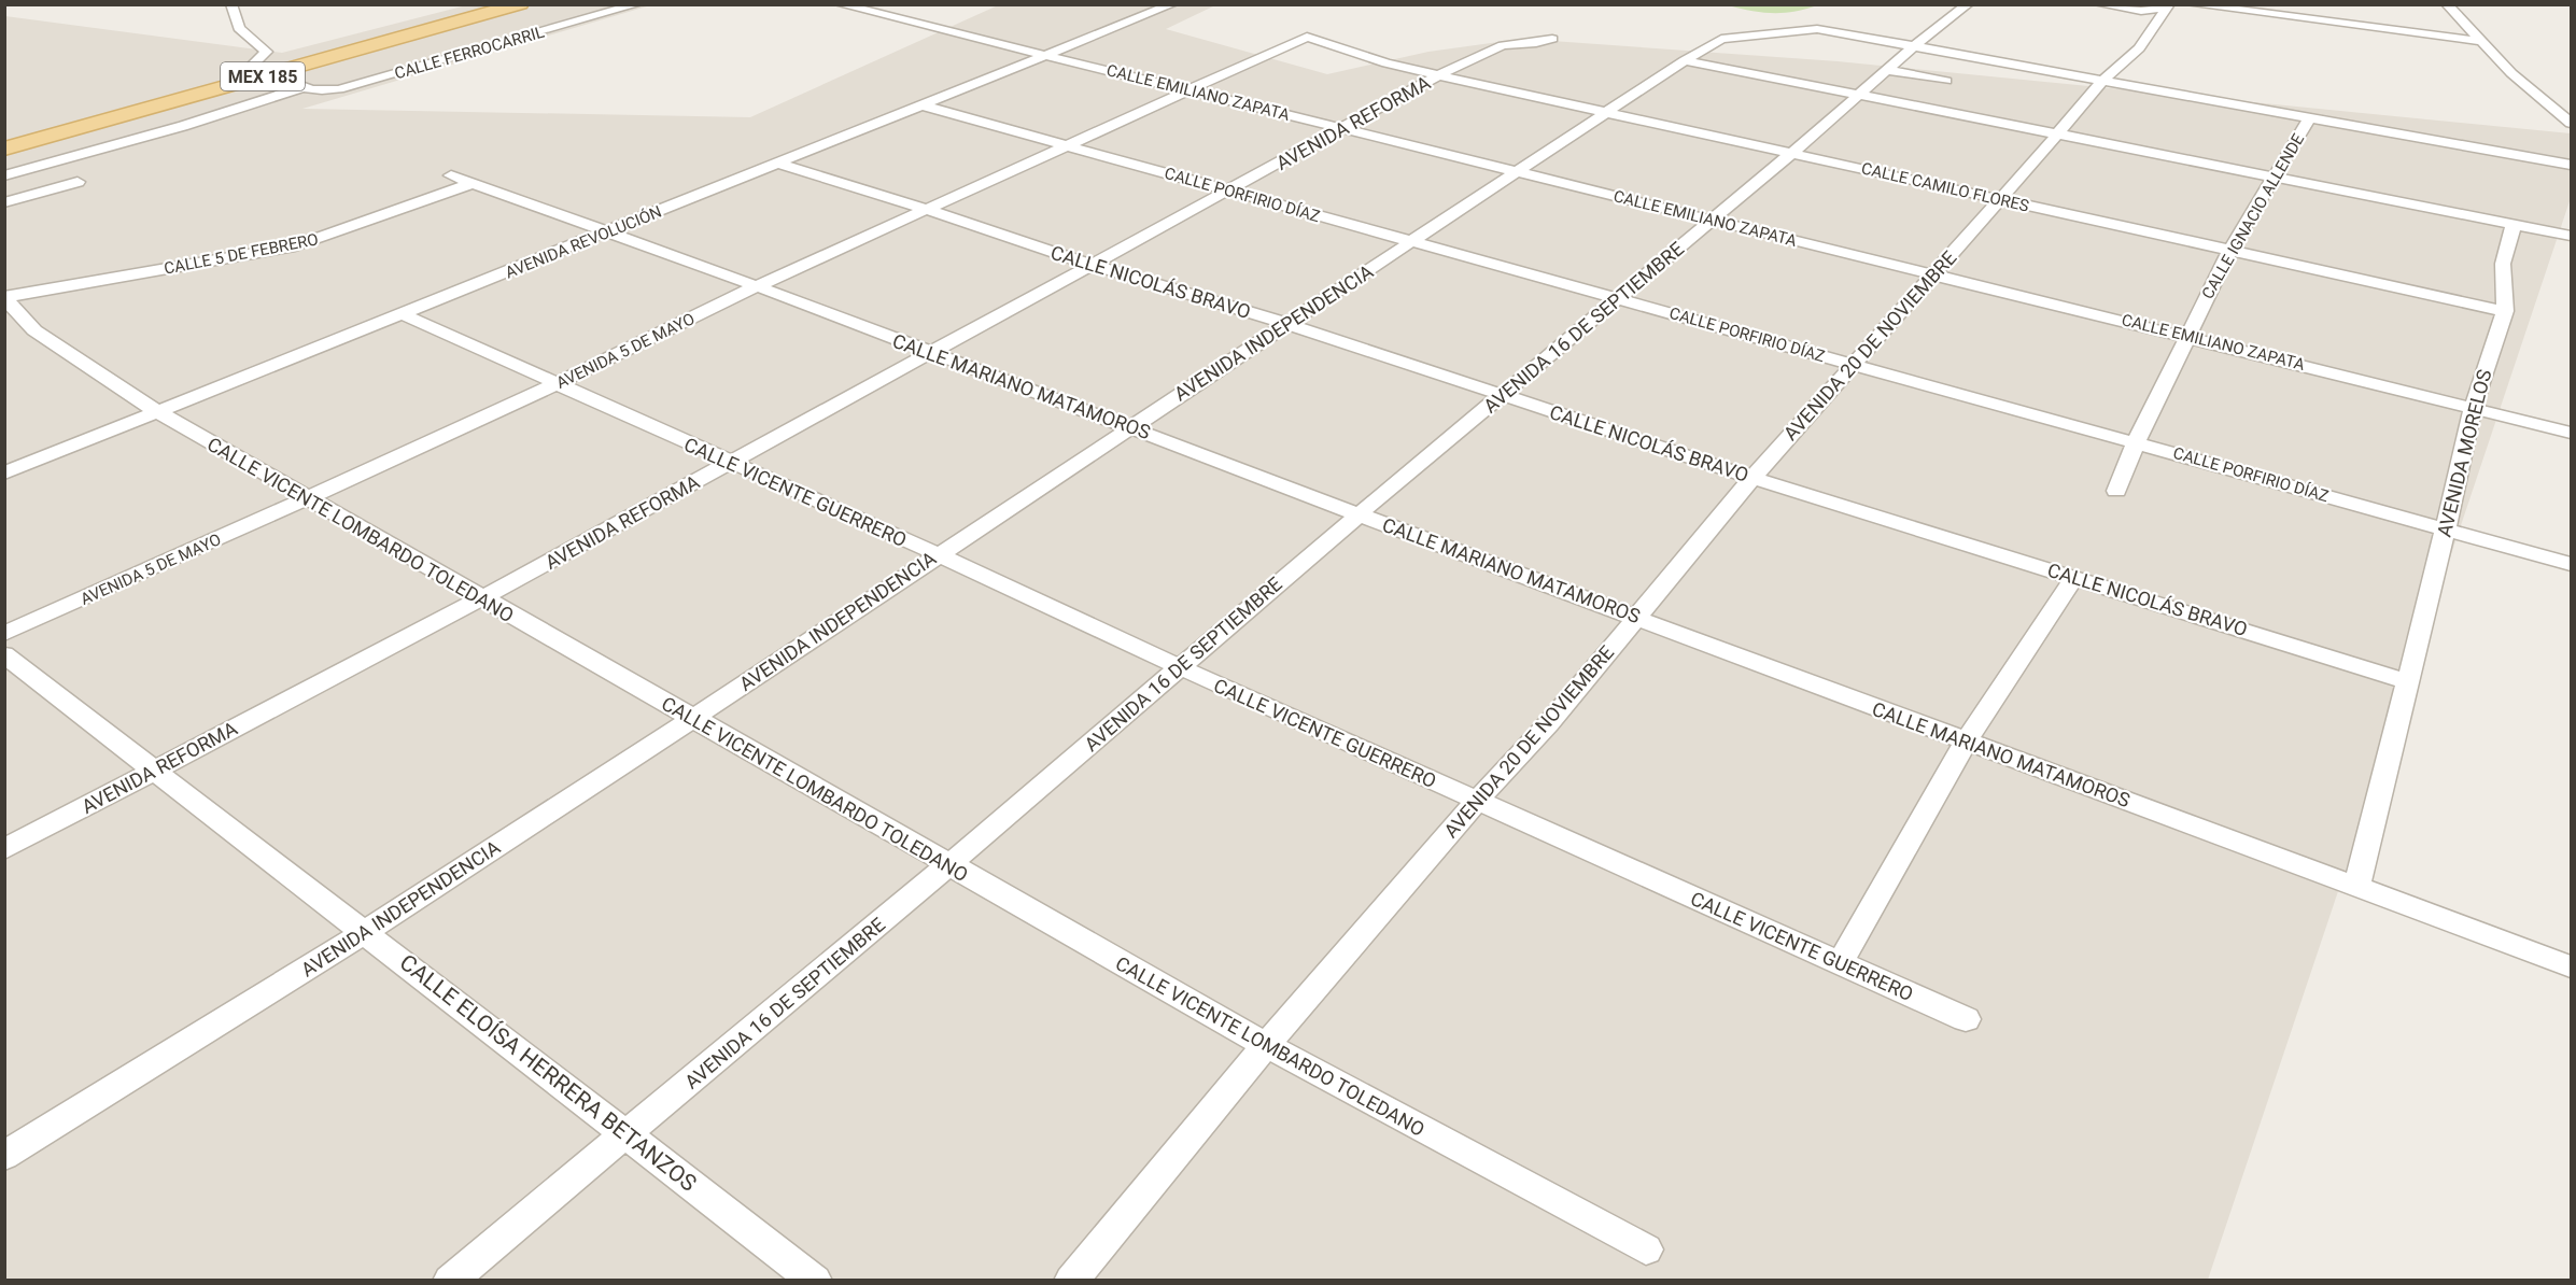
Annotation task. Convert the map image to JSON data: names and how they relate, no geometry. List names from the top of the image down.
{
  "streets": {
    "main road": ["MEX 185"],
    "street": [
      "CALLE FERROCARRIL",
      "CALLE EMILIANO ZAPATA",
      "AVENIDA REFORMA",
      "CALLE CAMILO FLORES",
      "CALLE PORFIRIO DÍAZ",
      "CALLE IGNACIO ALLENDE",
      "AVENIDA REVOLUCIÓN",
      "CALLE 5 DE FEBRERO",
      "CALLE NICOLÁS BRAVO",
      "AVENIDA 16 DE SEPTIEMBRE",
      "AVENIDA INDEPENDENCIA",
      "AVENIDA 20 DE NOVIEMBRE",
      "AVENIDA 5 DE MAYO",
      "CALLE MARIANO MATAMOROS",
      "AVENIDA MORELOS",
      "CALLE VICENTE GUERRERO",
      "CALLE VICENTE LOMBARDO TOLEDANO",
      "CALLE ELOÍSA HERRERA BETANZOS"
    ]
  },
  "crossings": [
    ["CALLE EMILIANO ZAPATA", "AVENIDA REFORMA"],
    ["CALLE EMILIANO ZAPATA", "CALLE IGNACIO ALLENDE"],
    ["CALLE EMILIANO ZAPATA", "AVENIDA REVOLUCIÓN"],
    ["CALLE EMILIANO ZAPATA", "AVENIDA 16 DE SEPTIEMBRE"],
    ["CALLE EMILIANO ZAPATA", "AVENIDA INDEPENDENCIA"],
    ["CALLE EMILIANO ZAPATA", "AVENIDA 20 DE NOVIEMBRE"],
    ["CALLE EMILIANO ZAPATA", "AVENIDA 5 DE MAYO"],
    ["CALLE EMILIANO ZAPATA", "AVENIDA MORELOS"],
    ["AVENIDA REFORMA", "CALLE CAMILO FLORES"],
    ["AVENIDA REFORMA", "CALLE PORFIRIO DÍAZ"],
    ["AVENIDA REFORMA", "CALLE NICOLÁS BRAVO"],
    ["AVENIDA REFORMA", "CALLE MARIANO MATAMOROS"],
    ["AVENIDA REFORMA", "CALLE VICENTE GUERRERO"],
    ["AVENIDA REFORMA", "CALLE VICENTE LOMBARDO TOLEDANO"],
    ["AVENIDA REFORMA", "CALLE ELOÍSA HERRERA BETANZOS"],
    ["CALLE CAMILO FLORES", "CALLE IGNACIO ALLENDE"],
    ["CALLE CAMILO FLORES", "AVENIDA 16 DE SEPTIEMBRE"],
    ["CALLE CAMILO FLORES", "AVENIDA INDEPENDENCIA"],
    ["CALLE CAMILO FLORES", "AVENIDA 20 DE NOVIEMBRE"],
    ["CALLE CAMILO FLORES", "AVENIDA 5 DE MAYO"],
    ["CALLE CAMILO FLORES", "AVENIDA MORELOS"],
    ["CALLE PORFIRIO DÍAZ", "CALLE IGNACIO ALLENDE"],
    ["CALLE PORFIRIO DÍAZ", "AVENIDA REVOLUCIÓN"],
    ["CALLE PORFIRIO DÍAZ", "AVENIDA 16 DE SEPTIEMBRE"],
    ["CALLE PORFIRIO DÍAZ", "AVENIDA INDEPENDENCIA"],
    ["CALLE PORFIRIO DÍAZ", "AVENIDA 20 DE NOVIEMBRE"],
    ["CALLE PORFIRIO DÍAZ", "AVENIDA 5 DE MAYO"],
    ["CALLE PORFIRIO DÍAZ", "AVENIDA MORELOS"],
    ["CALLE IGNACIO ALLENDE", "AVENIDA INDEPENDENCIA"],
    ["AVENIDA REVOLUCIÓN", "CALLE NICOLÁS BRAVO"],
    ["AVENIDA REVOLUCIÓN", "CALLE MARIANO MATAMOROS"],
    ["AVENIDA REVOLUCIÓN", "CALLE VICENTE GUERRERO"],
    ["AVENIDA REVOLUCIÓN", "CALLE VICENTE LOMBARDO TOLEDANO"],
    ["CALLE 5 DE FEBRERO", "CALLE MARIANO MATAMOROS"],
    ["CALLE 5 DE FEBRERO", "CALLE VICENTE LOMBARDO TOLEDANO"],
    ["CALLE NICOLÁS BRAVO", "AVENIDA 16 DE SEPTIEMBRE"],
    ["CALLE NICOLÁS BRAVO", "AVENIDA INDEPENDENCIA"],
    ["CALLE NICOLÁS BRAVO", "AVENIDA 20 DE NOVIEMBRE"],
    ["CALLE NICOLÁS BRAVO", "AVENIDA 5 DE MAYO"],
    ["CALLE NICOLÁS BRAVO", "AVENIDA MORELOS"],
    ["AVENIDA 16 DE SEPTIEMBRE", "AVENIDA INDEPENDENCIA"],
    ["AVENIDA 16 DE SEPTIEMBRE", "CALLE MARIANO MATAMOROS"],
    ["AVENIDA 16 DE SEPTIEMBRE", "CALLE VICENTE GUERRERO"],
    ["AVENIDA 16 DE SEPTIEMBRE", "CALLE VICENTE LOMBARDO TOLEDANO"],
    ["AVENIDA 16 DE SEPTIEMBRE", "CALLE ELOÍSA HERRERA BETANZOS"],
    ["AVENIDA INDEPENDENCIA", "AVENIDA 20 DE NOVIEMBRE"],
    ["AVENIDA INDEPENDENCIA", "CALLE MARIANO MATAMOROS"],
    ["AVENIDA INDEPENDENCIA", "CALLE VICENTE GUERRERO"],
    ["AVENIDA INDEPENDENCIA", "CALLE VICENTE LOMBARDO TOLEDANO"],
    ["AVENIDA INDEPENDENCIA", "CALLE ELOÍSA HERRERA BETANZOS"],
    ["AVENIDA 20 DE NOVIEMBRE", "CALLE MARIANO MATAMOROS"],
    ["AVENIDA 20 DE NOVIEMBRE", "CALLE VICENTE GUERRERO"],
    ["AVENIDA 20 DE NOVIEMBRE", "CALLE VICENTE LOMBARDO TOLEDANO"],
    ["AVENIDA 5 DE MAYO", "CALLE MARIANO MATAMOROS"],
    ["AVENIDA 5 DE MAYO", "CALLE VICENTE GUERRERO"],
    ["AVENIDA 5 DE MAYO", "CALLE VICENTE LOMBARDO TOLEDANO"],
    ["CALLE MARIANO MATAMOROS", "AVENIDA MORELOS"]
  ]
}
